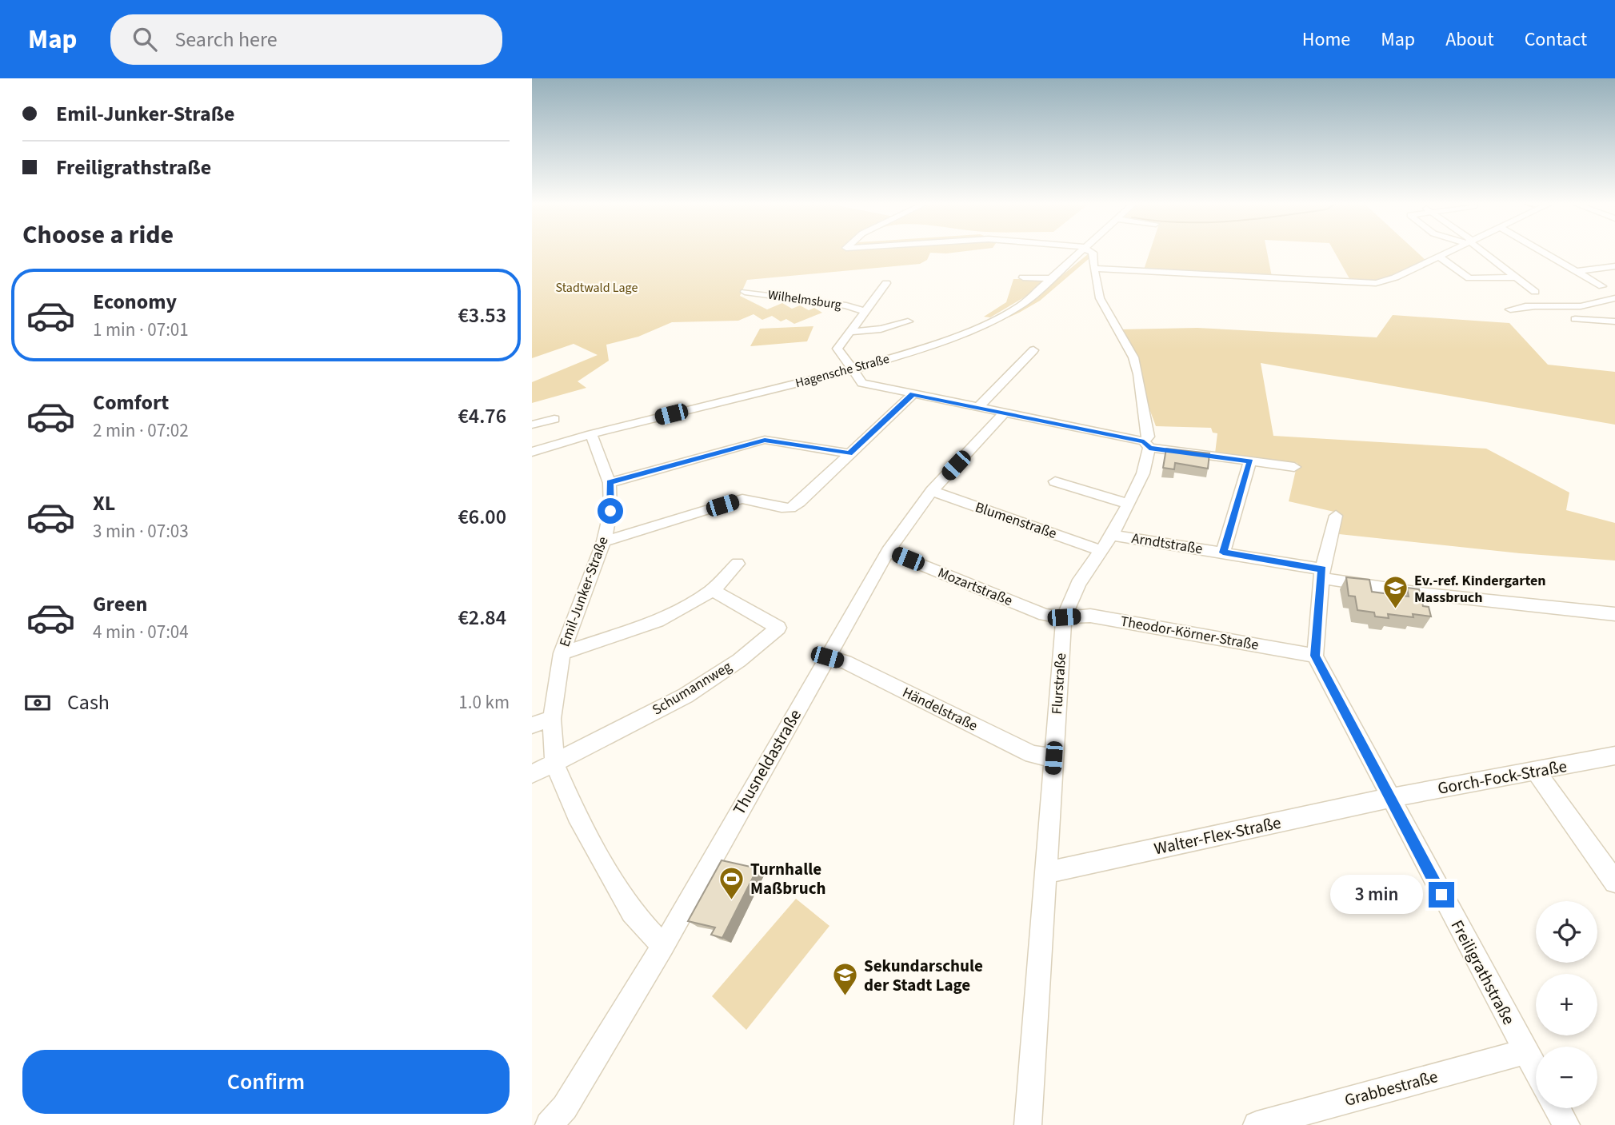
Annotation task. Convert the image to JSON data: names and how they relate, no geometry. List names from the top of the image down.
{
  "streets": {
    "street": [
      "Wilhelmsburg",
      "Hagensche Straße",
      "Blumenstraße",
      "Arndtstraße",
      "Mozartstraße",
      "Emil-Junker-Straße",
      "Theodor-Körner-Straße",
      "Flurstraße",
      "Schumannweg",
      "Händelstraße",
      "Thusneldastraße",
      "Gorch-Fock-Straße",
      "Walter-Flex-Straße",
      "Freiligrathstraße",
      "Grabbestraße"
    ]
  },
  "crossings": [
    ["Hagensche Straße", "Emil-Junker-Straße"],
    ["Blumenstraße", "Arndtstraße"],
    ["Blumenstraße", "Flurstraße"],
    ["Blumenstraße", "Thusneldastraße"],
    ["Arndtstraße", "Flurstraße"],
    ["Mozartstraße", "Theodor-Körner-Straße"],
    ["Mozartstraße", "Flurstraße"],
    ["Mozartstraße", "Thusneldastraße"],
    ["Emil-Junker-Straße", "Schumannweg"],
    ["Emil-Junker-Straße", "Thusneldastraße"],
    ["Theodor-Körner-Straße", "Flurstraße"],
    ["Theodor-Körner-Straße", "Freiligrathstraße"],
    ["Flurstraße", "Händelstraße"],
    ["Flurstraße", "Walter-Flex-Straße"],
    ["Händelstraße", "Thusneldastraße"],
    ["Gorch-Fock-Straße", "Walter-Flex-Straße"],
    ["Gorch-Fock-Straße", "Freiligrathstraße"],
    ["Walter-Flex-Straße", "Freiligrathstraße"],
    ["Freiligrathstraße", "Grabbestraße"]
  ],
  "parks": ["Stadtwald Lage"],
  "places": {
    "school or university": ["Ev.-ref. Kindergarten Massbruch", "Sekundarschule der Stadt Lage"],
    "sports": ["Turnhalle Maßbruch"]
  },
  "page": {
    "header": "Map",
    "search": "Search here",
    "nav": [
      "Home",
      "Map",
      "About",
      "Contact"
    ],
    "banner": ["Emil-Junker-Straße", "Freiligrathstraße"],
    "heading": "Choose a ride",
    "list": [
      {
        "name": "Economy",
        "note": "1 min · 07:01",
        "value": "€3.53"
      },
      {
        "name": "Comfort",
        "note": "2 min · 07:02",
        "value": "€4.76"
      },
      {
        "name": "XL",
        "note": "3 min · 07:03",
        "value": "€6.00"
      },
      {
        "name": "Green",
        "note": "4 min · 07:04",
        "value": "€2.84"
      }
    ],
    "pay": ["Cash", "1.0 km"],
    "bubble": "3 min",
    "map_buttons": ["+", "−"],
    "buttons": "Confirm"
  }
}
